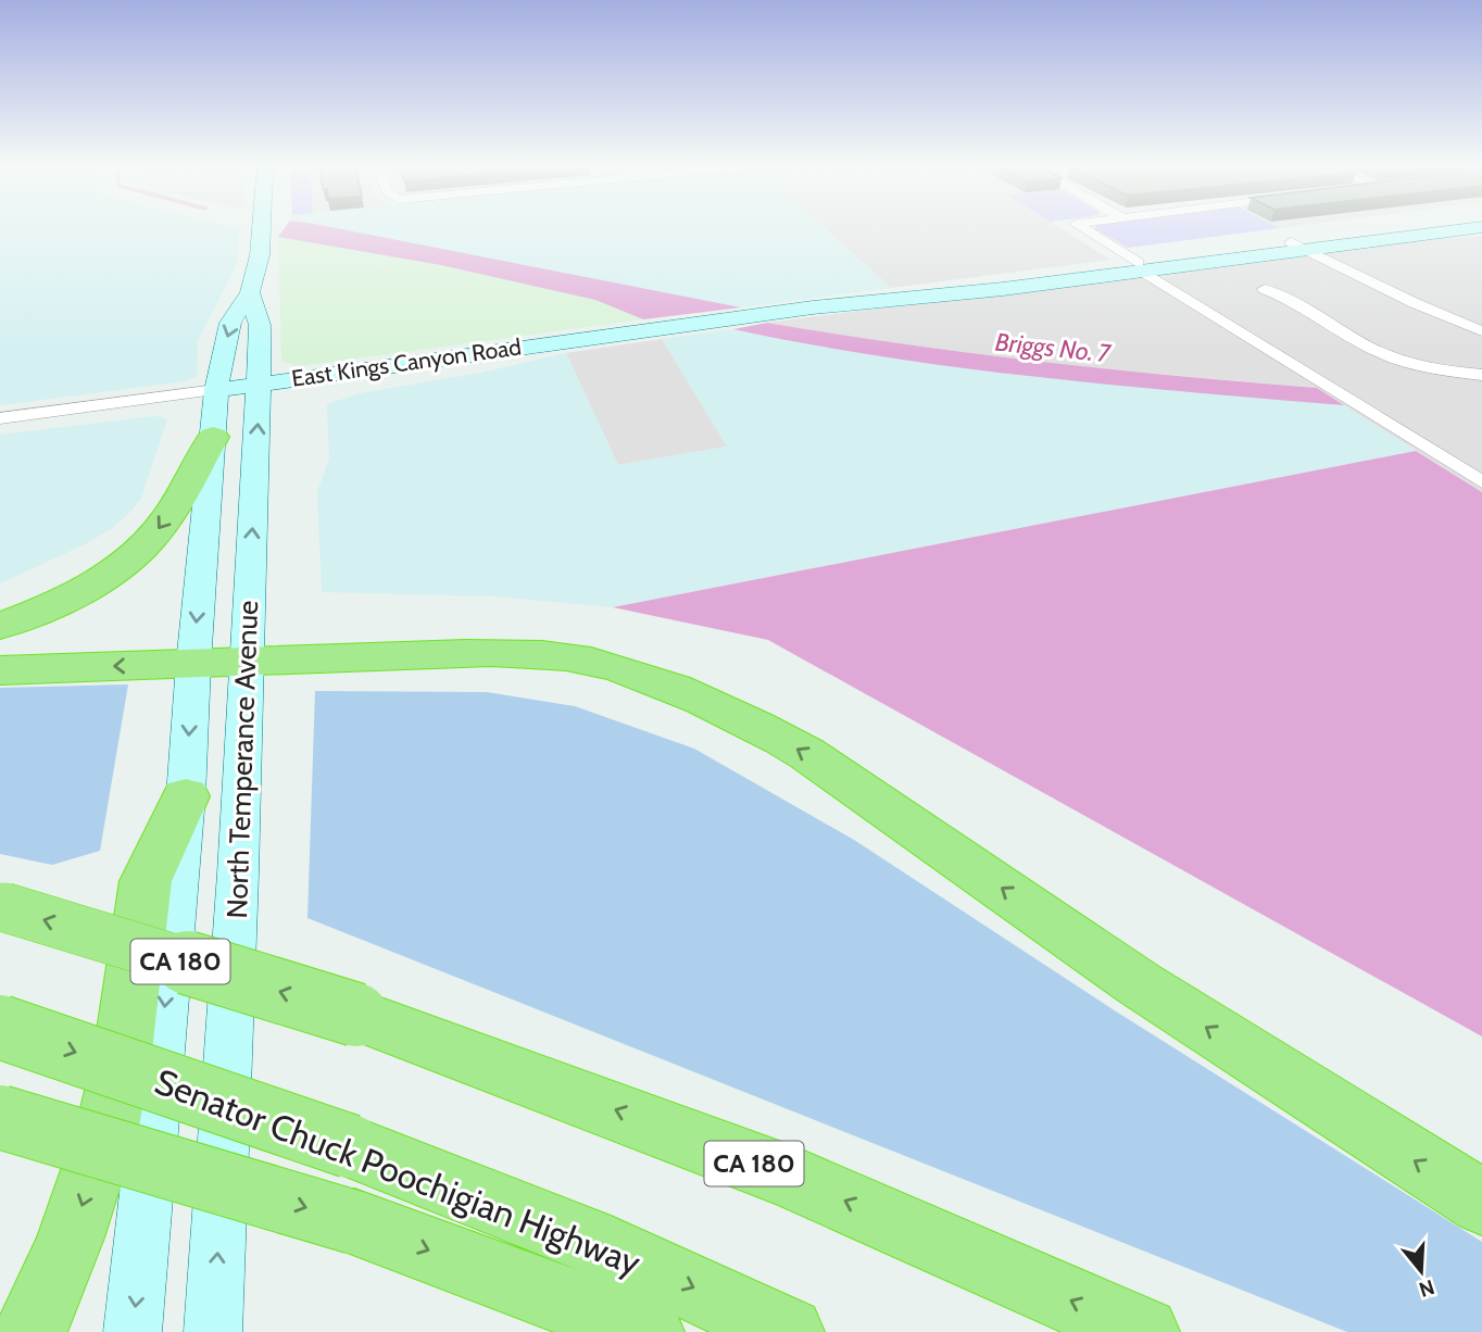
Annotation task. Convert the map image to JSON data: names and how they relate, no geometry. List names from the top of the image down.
{
  "streets": {
    "highway": ["CA 180", "Senator Chuck Poochigian Highway"],
    "main road": ["East Kings Canyon Road", "North Temperance Avenue"]
  },
  "crossings": [
    ["East Kings Canyon Road", "North Temperance Avenue"]
  ],
  "water": ["Briggs No. 7"],
  "north": "bottom"
}
